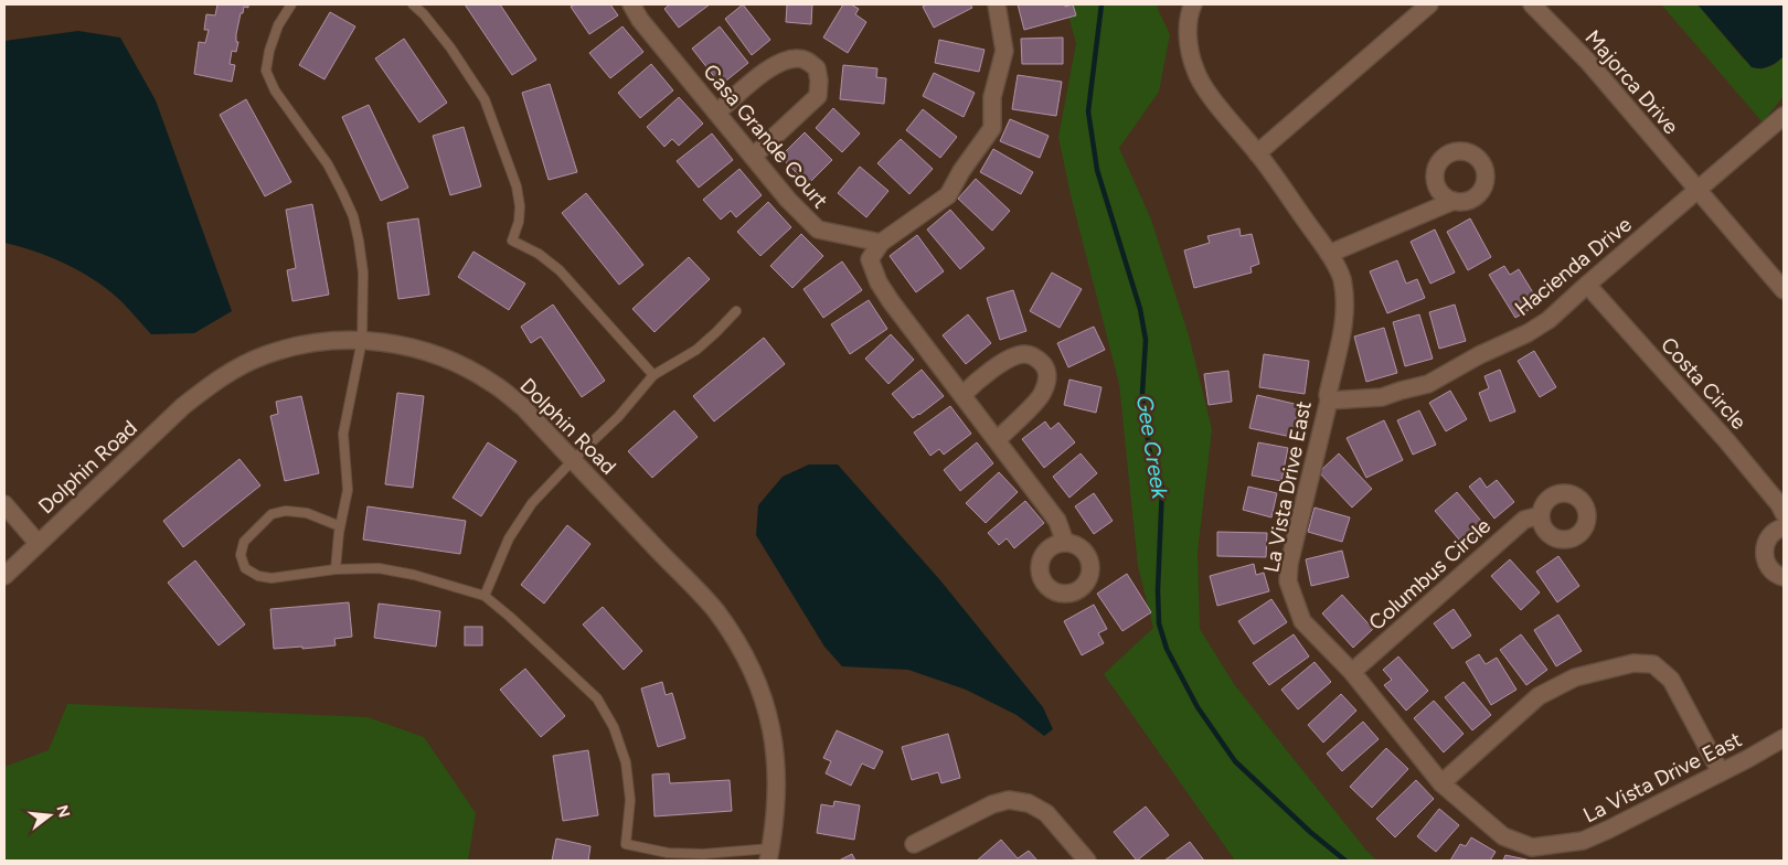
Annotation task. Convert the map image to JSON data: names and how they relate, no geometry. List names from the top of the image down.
{
  "streets": {
    "street": [
      "Majorca Drive",
      "Casa Grande Court",
      "Hacienda Drive",
      "Costa Circle",
      "Dolphin Road",
      "La Vista Drive East",
      "Columbus Circle"
    ]
  },
  "crossings": [
    ["Majorca Drive", "Hacienda Drive"],
    ["Hacienda Drive", "Costa Circle"],
    ["Hacienda Drive", "La Vista Drive East"],
    ["La Vista Drive East", "Columbus Circle"]
  ],
  "water": ["Gee Creek"],
  "north": "right"
}
